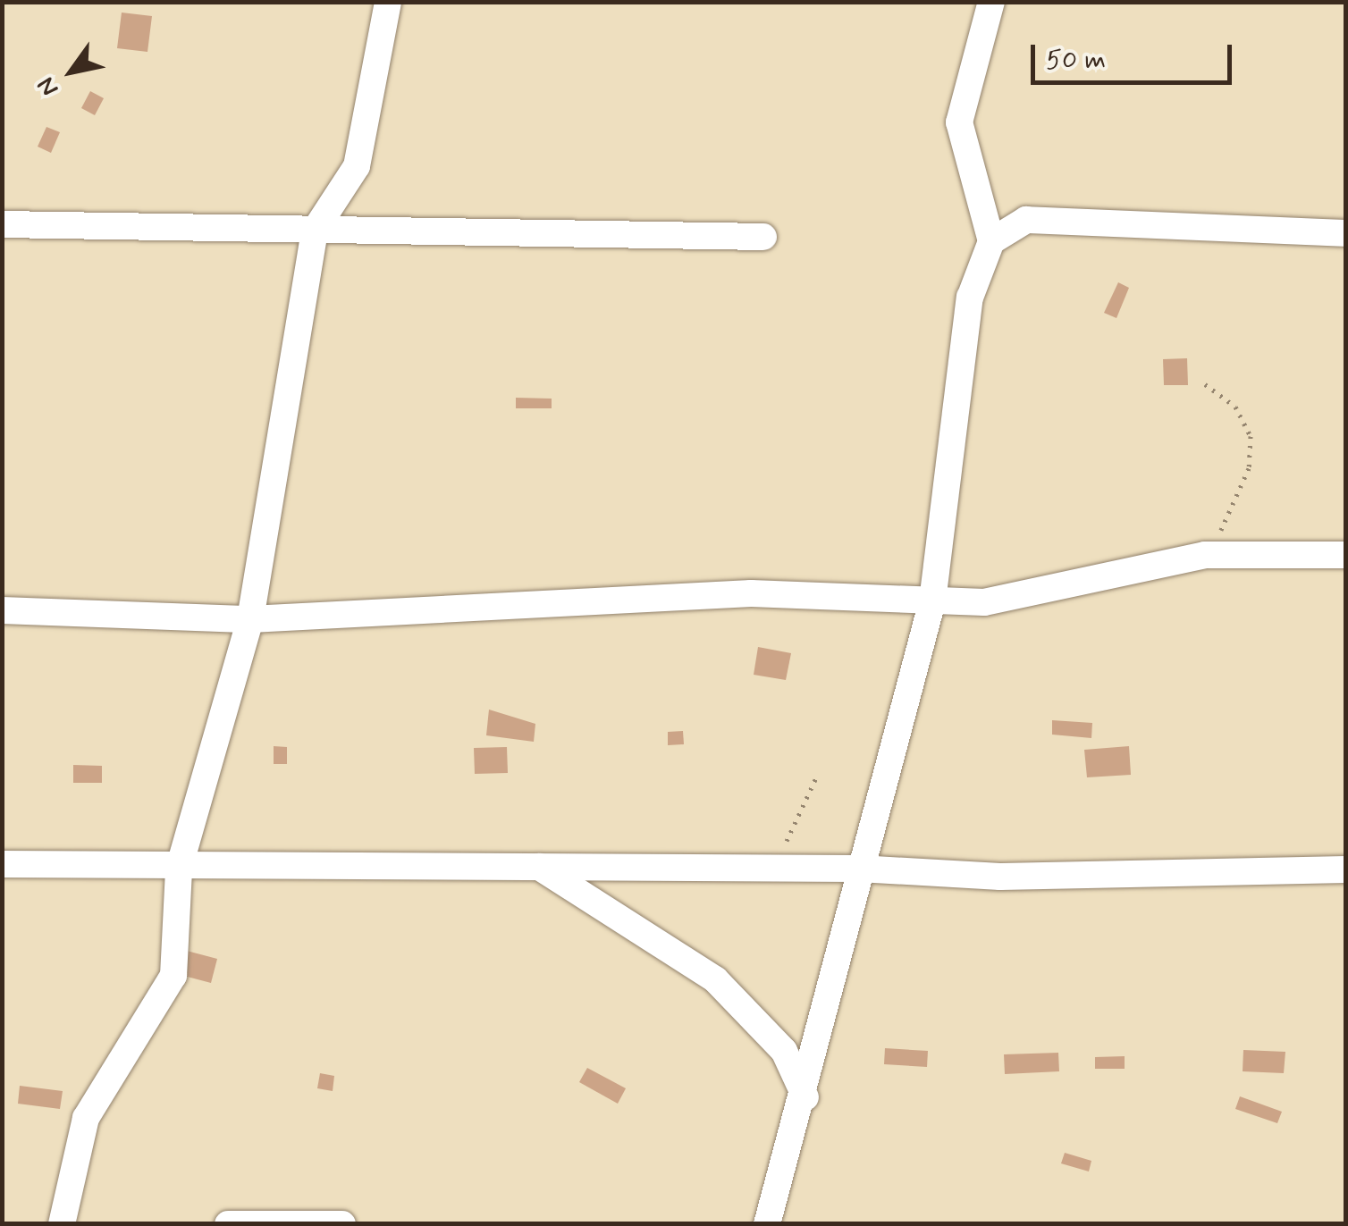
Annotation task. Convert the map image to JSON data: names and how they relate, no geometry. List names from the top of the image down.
{
  "scale_bar": "50 m",
  "north": "bottom left"
}
